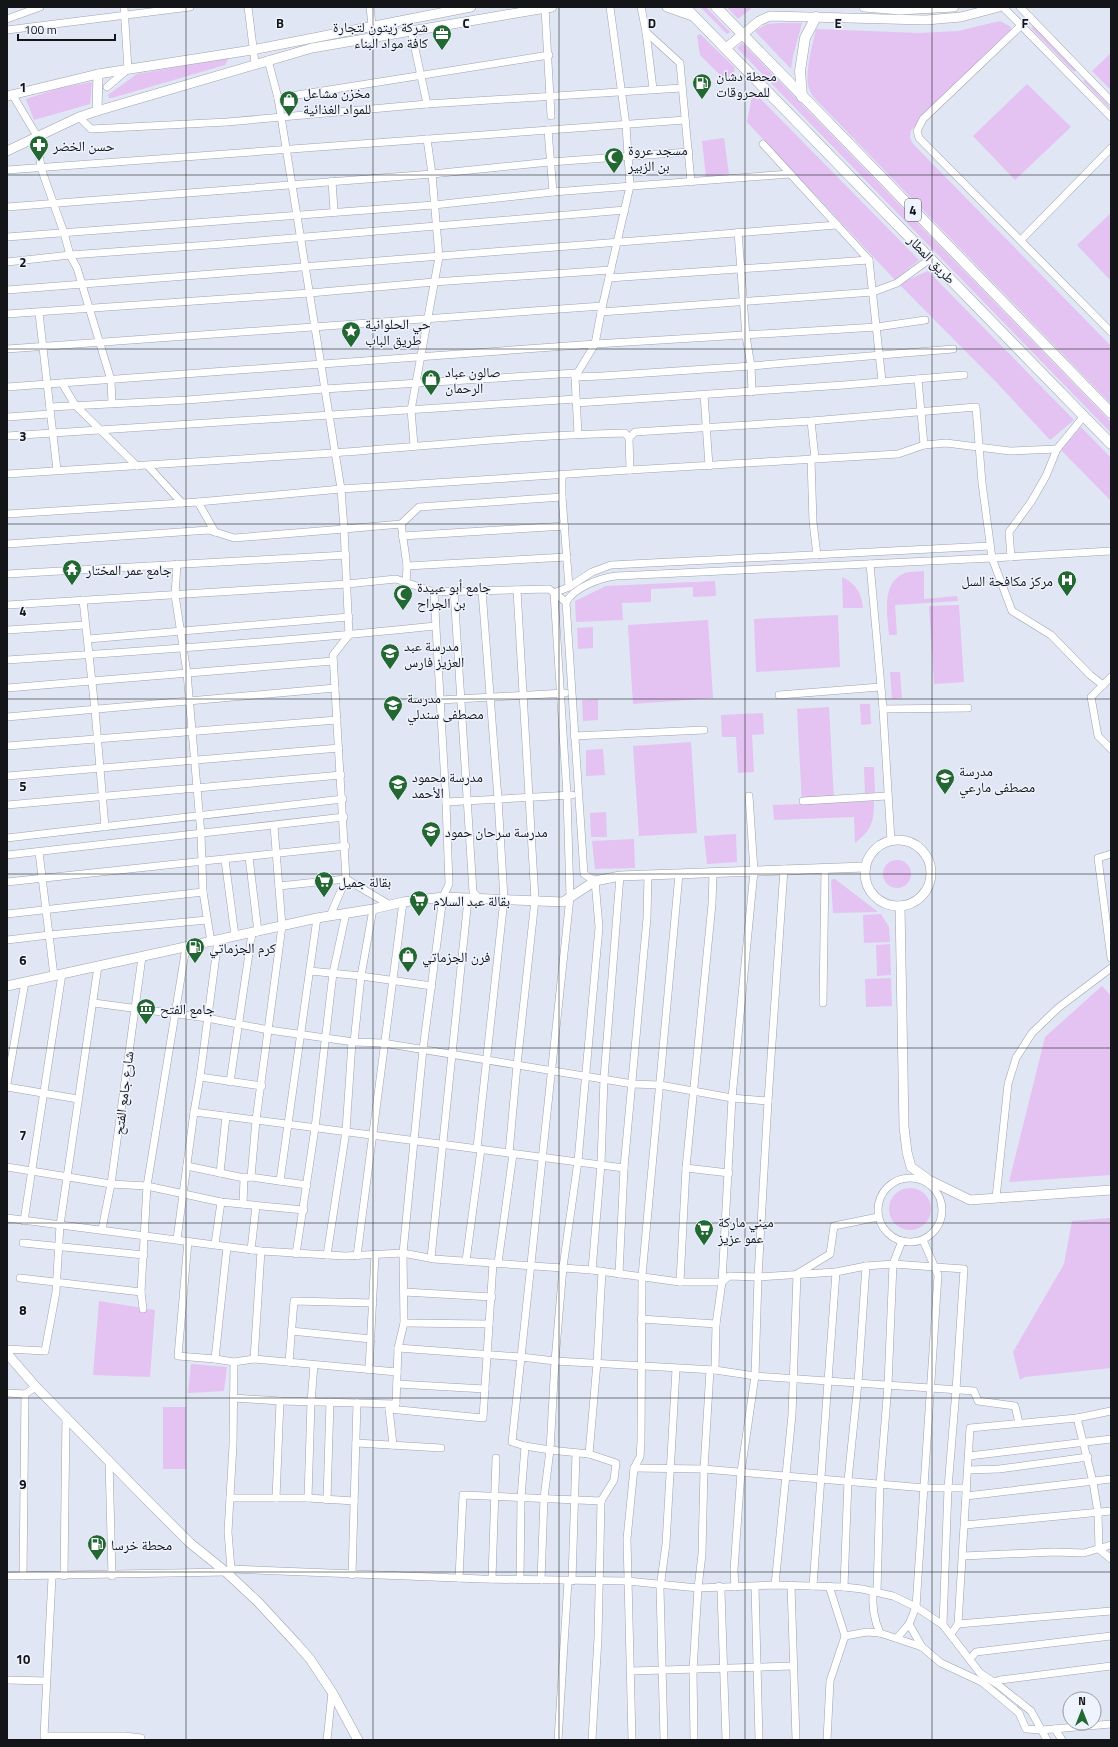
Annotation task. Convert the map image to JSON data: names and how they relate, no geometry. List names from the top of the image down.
{
  "streets": {
    "highway": ["4", "طريق المطار"],
    "street": ["شارع جامع الفتح"]
  },
  "places": {
    "office": ["شركة زيتون لتجارة كافة مواد البناء"],
    "fuel station": ["محطة دشان للمحروقات", "كرم الجزماتي", "محطة خرسا"],
    "shop": ["مخزن مشاعل للمواد الغذائية", "صالون عباد الرحمان", "فرن الجزماتي"],
    "pharmacy": ["حسن الخضر"],
    "mosque": ["مسجد عروة بن الزبير", "جامع أبو عبيدة بن الجراح"],
    "place": ["حي الحلوانية طريق الباب"],
    "temple": ["جامع عمر المختار"],
    "hospital": ["مركز مكافحة السل"],
    "school or university": [
      "مدرسة عبد العزيز فارس",
      "مدرسة مصطفى سندلي",
      "مدرسة مصطفى مارعي",
      "مدرسة محمود الأحمد",
      "مدرسة سرحان حمود"
    ],
    "supermarket": ["بقالة جميل", "بقالة عبد السلام", "ميني ماركة عمو عزيز"],
    "museum": ["جامع الفتح"]
  },
  "scale_bar": "100 m",
  "north": "top",
  "grid": {
    "columns": [
      "B",
      "C",
      "D",
      "E",
      "F"
    ],
    "rows": [
      "1",
      "2",
      "3",
      "4",
      "5",
      "6",
      "7",
      "8",
      "9",
      "10"
    ]
  }
}
